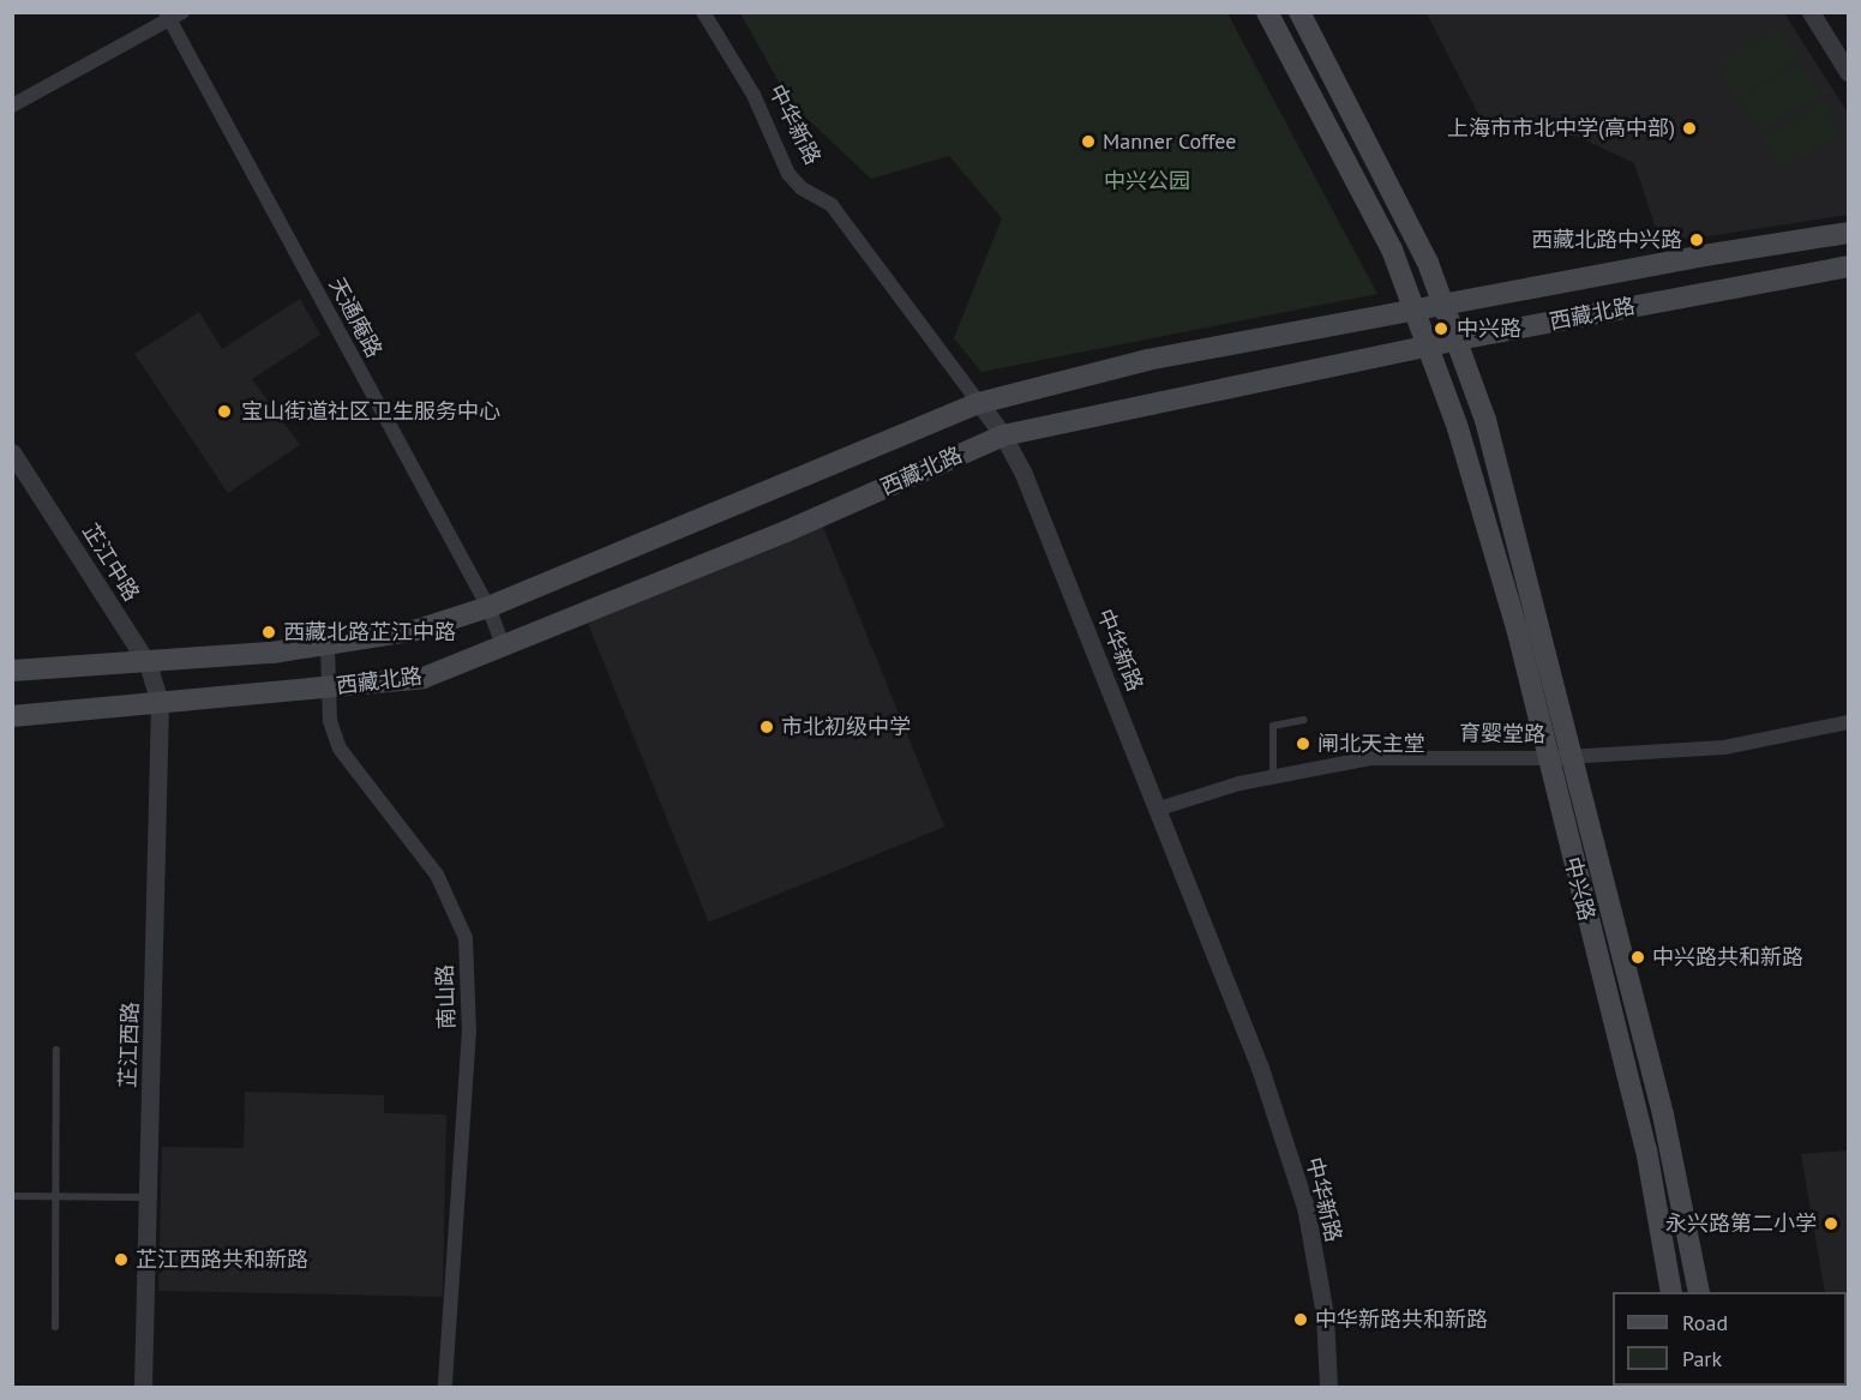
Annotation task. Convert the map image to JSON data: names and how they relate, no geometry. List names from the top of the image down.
{
  "streets": {
    "main road": ["西藏北路", "中兴路"],
    "street": [
      "中华新路",
      "天通庵路",
      "芷江中路",
      "育婴堂路",
      "南山路",
      "芷江西路"
    ]
  },
  "crossings": [
    ["中华新路", "西藏北路"],
    ["中华新路", "育婴堂路"],
    ["西藏北路", "天通庵路"],
    ["西藏北路", "芷江中路"],
    ["西藏北路", "中兴路"],
    ["西藏北路", "南山路"],
    ["西藏北路", "芷江西路"],
    ["芷江中路", "芷江西路"],
    ["育婴堂路", "中兴路"]
  ],
  "parks": ["中兴公园"],
  "places": [
    "上海市市北中学(高中部)",
    "Manner Coffee",
    "西藏北路中兴路",
    "中兴路",
    "宝山街道社区卫生服务中心",
    "西藏北路芷江中路",
    "市北初级中学",
    "闸北天主堂",
    "中兴路共和新路",
    "永兴路第二小学",
    "芷江西路共和新路",
    "中华新路共和新路"
  ],
  "legend": ["Road", "Park"]
}
